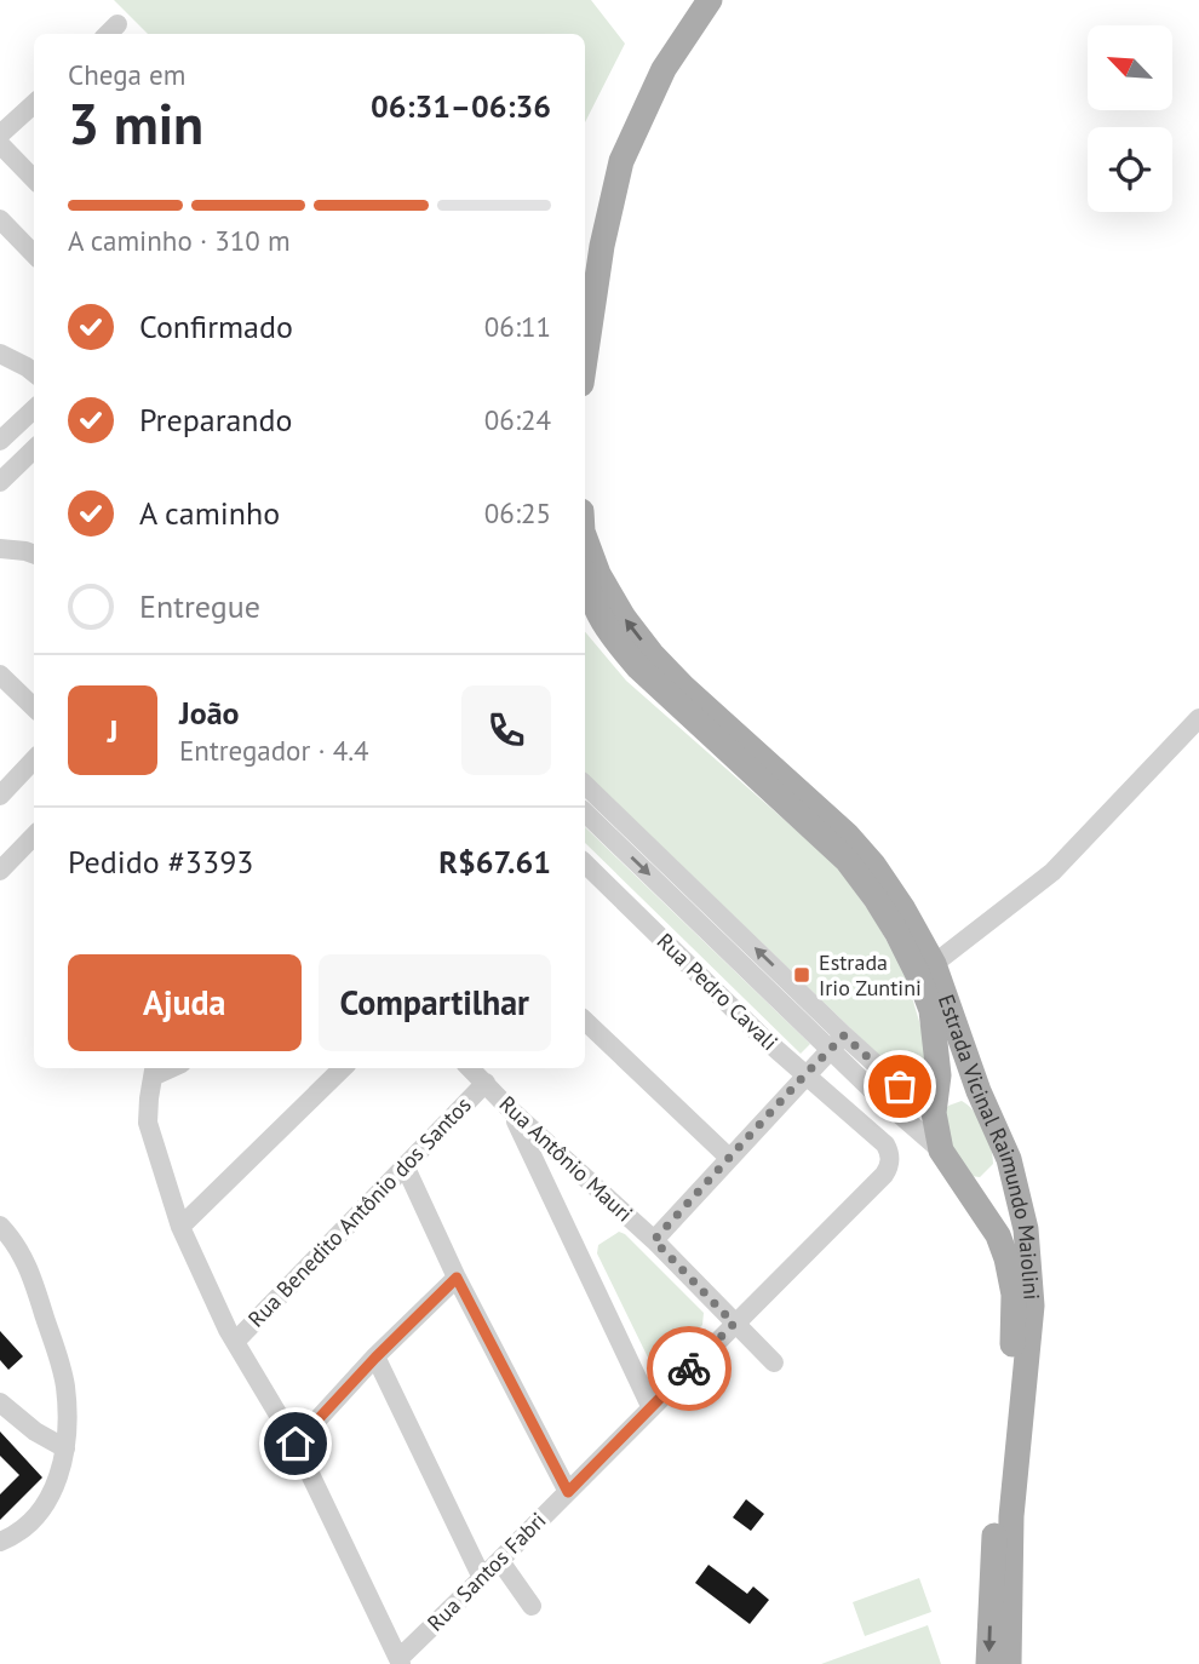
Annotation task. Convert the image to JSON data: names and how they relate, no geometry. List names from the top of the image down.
{
  "streets": {
    "main road": ["Estrada Vicinal Raimundo Maiolini"],
    "street": [
      "Rua Pedro Cavali",
      "Rua Antônio Mauri",
      "Rua Benedito Antônio dos Santos",
      "Rua Santos Fabri"
    ]
  },
  "crossings": [
    ["Rua Pedro Cavali", "Rua Santos Fabri"],
    ["Rua Antônio Mauri", "Rua Benedito Antônio dos Santos"],
    ["Rua Antônio Mauri", "Rua Santos Fabri"]
  ],
  "places": {
    "transit": ["Estrada Irio Zuntini"]
  },
  "north": "top left",
  "page": {
    "heading": ["3 min", "Chega em", "06:31–06:36"],
    "panel": [
      "João",
      "Entregador · 4.4",
      "Pedido #3393",
      "R$67.61"
    ],
    "bar": "A caminho · 310 m",
    "list": [
      ["Confirmado", "06:11"],
      ["Preparando", "06:24"],
      ["A caminho", "06:25"],
      "Entregue"
    ],
    "round": "J",
    "buttons": ["Ajuda", "Compartilhar"]
  }
}
